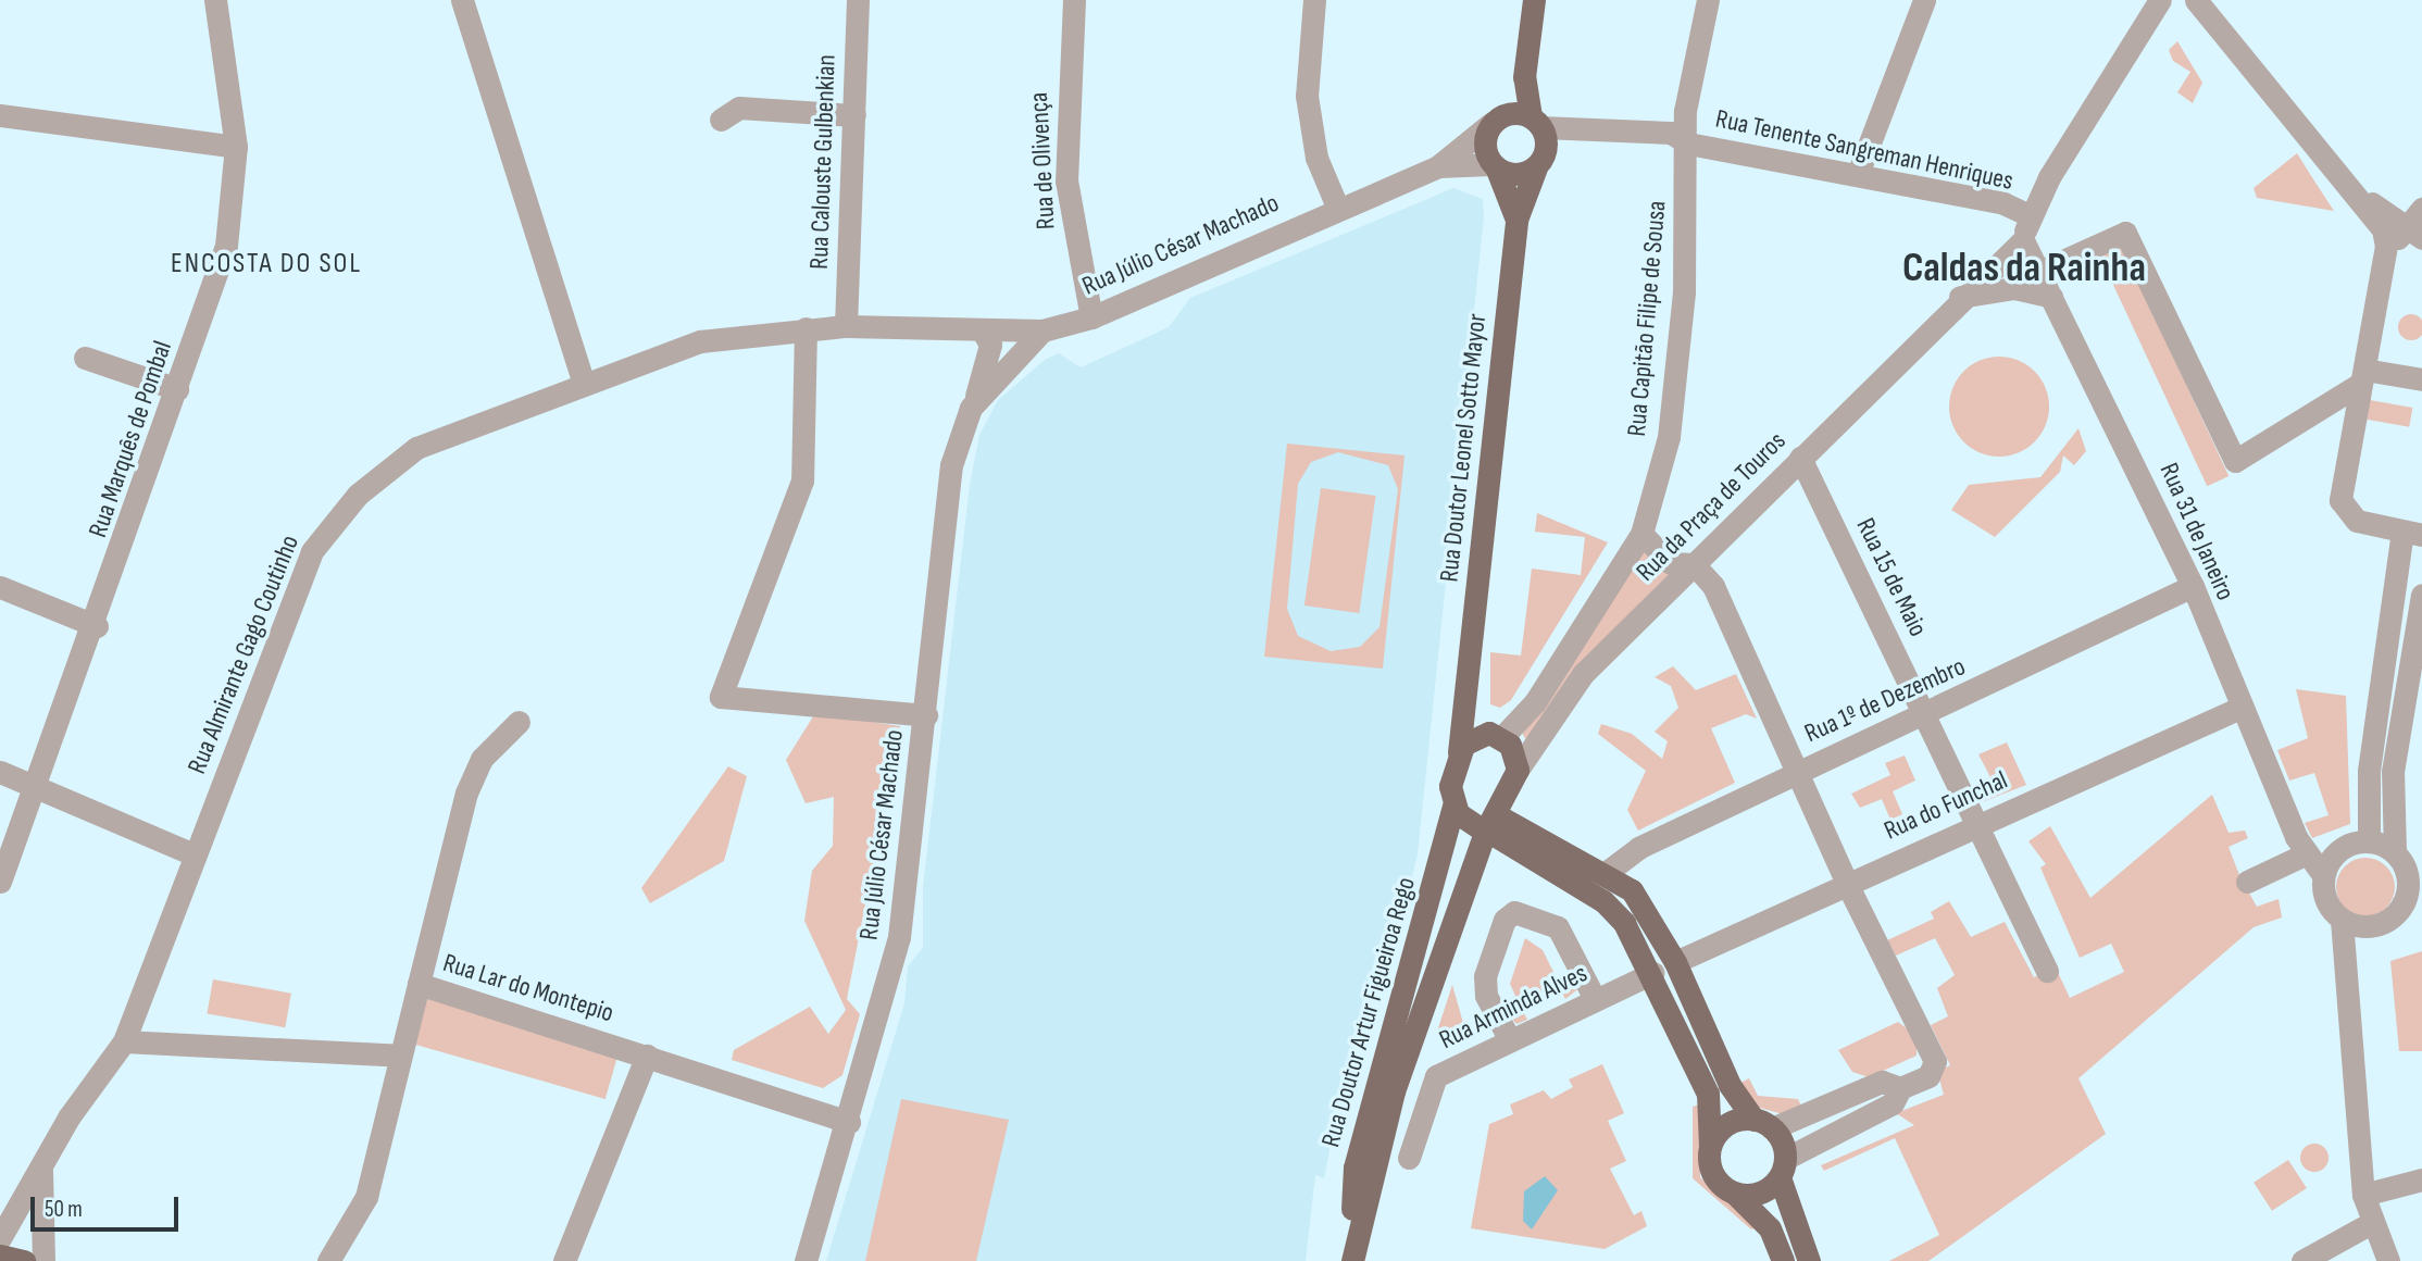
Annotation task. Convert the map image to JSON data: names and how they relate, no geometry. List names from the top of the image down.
{
  "streets": {
    "main road": ["Rua Doutor Leonel Sotto Mayor", "Rua Doutor Artur Figueiroa Rego"],
    "street": [
      "Rua Tenente Sangreman Henriques",
      "Rua de Olivença",
      "Rua Calouste Gulbenkian",
      "Rua Júlio César Machado",
      "Rua Capitão Filipe de Sousa",
      "Rua Marquês de Pombal",
      "Rua da Praça de Touros",
      "Rua 31 de Janeiro",
      "Rua 15 de Maio",
      "Rua Almirante Gago Coutinho",
      "Rua 1º de Dezembro",
      "Rua do Funchal",
      "Rua Lar do Montepio",
      "Rua Arminda Alves"
    ]
  },
  "crossings": [
    ["Rua Tenente Sangreman Henriques", "Rua Capitão Filipe de Sousa"],
    ["Rua Tenente Sangreman Henriques", "Rua Doutor Leonel Sotto Mayor"],
    ["Rua de Olivença", "Rua Júlio César Machado"],
    ["Rua Calouste Gulbenkian", "Rua Almirante Gago Coutinho"],
    ["Rua Júlio César Machado", "Rua Almirante Gago Coutinho"],
    ["Rua Júlio César Machado", "Rua Lar do Montepio"],
    ["Rua Doutor Leonel Sotto Mayor", "Rua Doutor Artur Figueiroa Rego"],
    ["Rua da Praça de Touros", "Rua 31 de Janeiro"],
    ["Rua da Praça de Touros", "Rua 15 de Maio"],
    ["Rua da Praça de Touros", "Rua Doutor Artur Figueiroa Rego"],
    ["Rua 31 de Janeiro", "Rua 1º de Dezembro"],
    ["Rua 31 de Janeiro", "Rua do Funchal"],
    ["Rua 15 de Maio", "Rua 1º de Dezembro"],
    ["Rua 15 de Maio", "Rua do Funchal"]
  ],
  "districts": ["ENCOSTA DO SOL", "Caldas da Rainha"],
  "scale_bar": "50 m"
}
